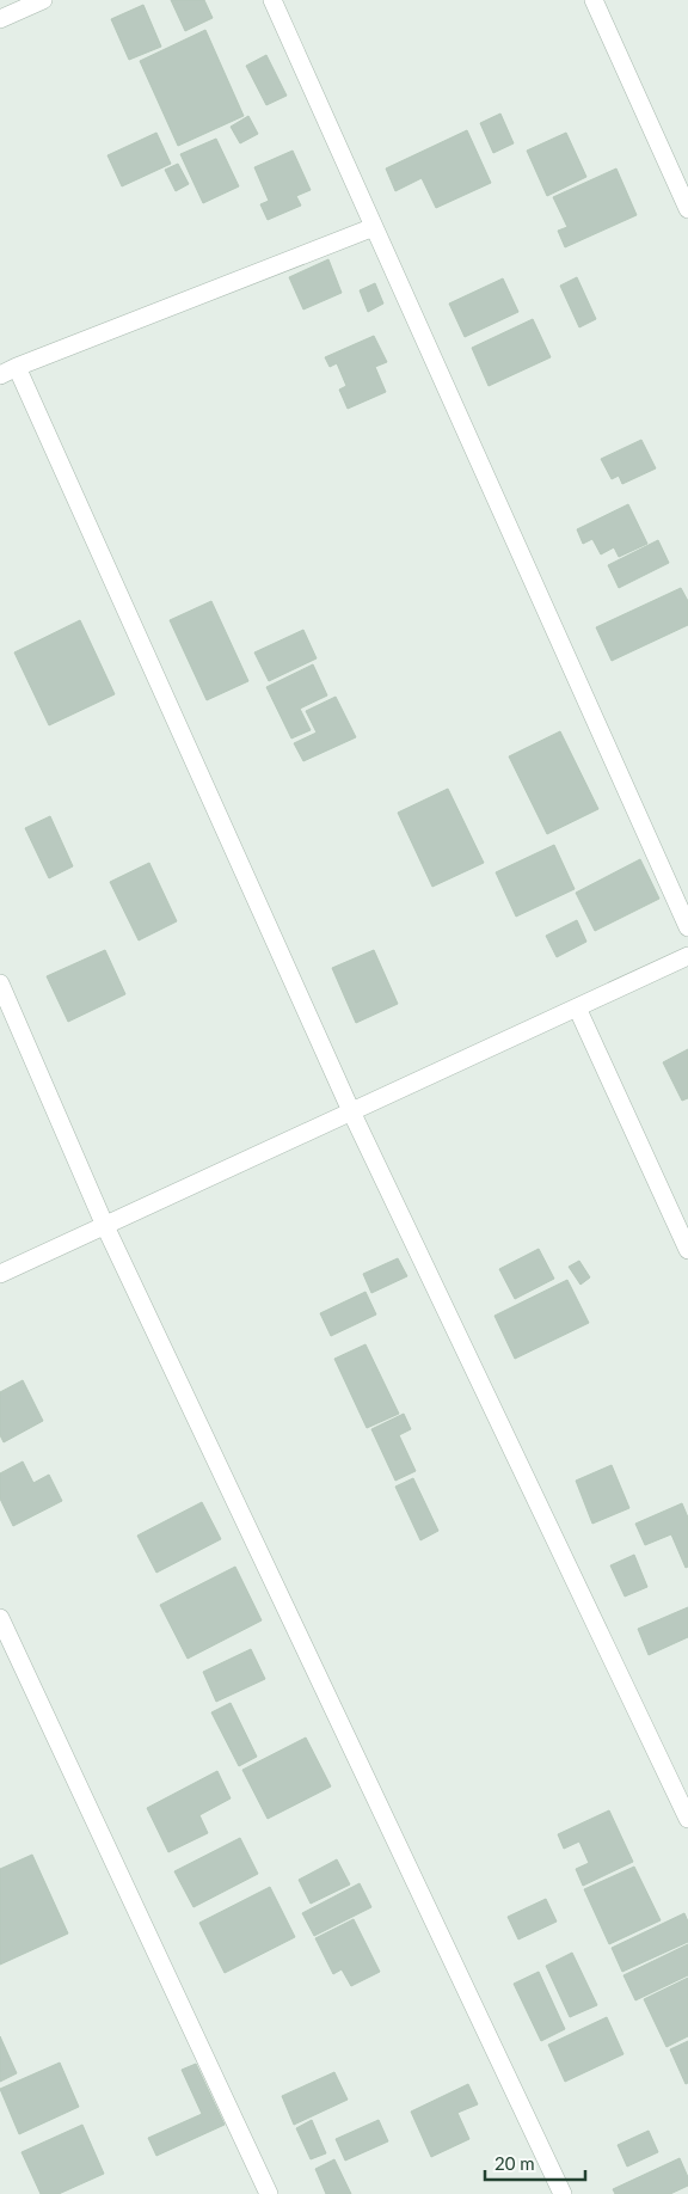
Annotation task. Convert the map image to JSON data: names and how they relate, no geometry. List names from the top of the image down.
{
  "scale_bar": "20 m"
}
